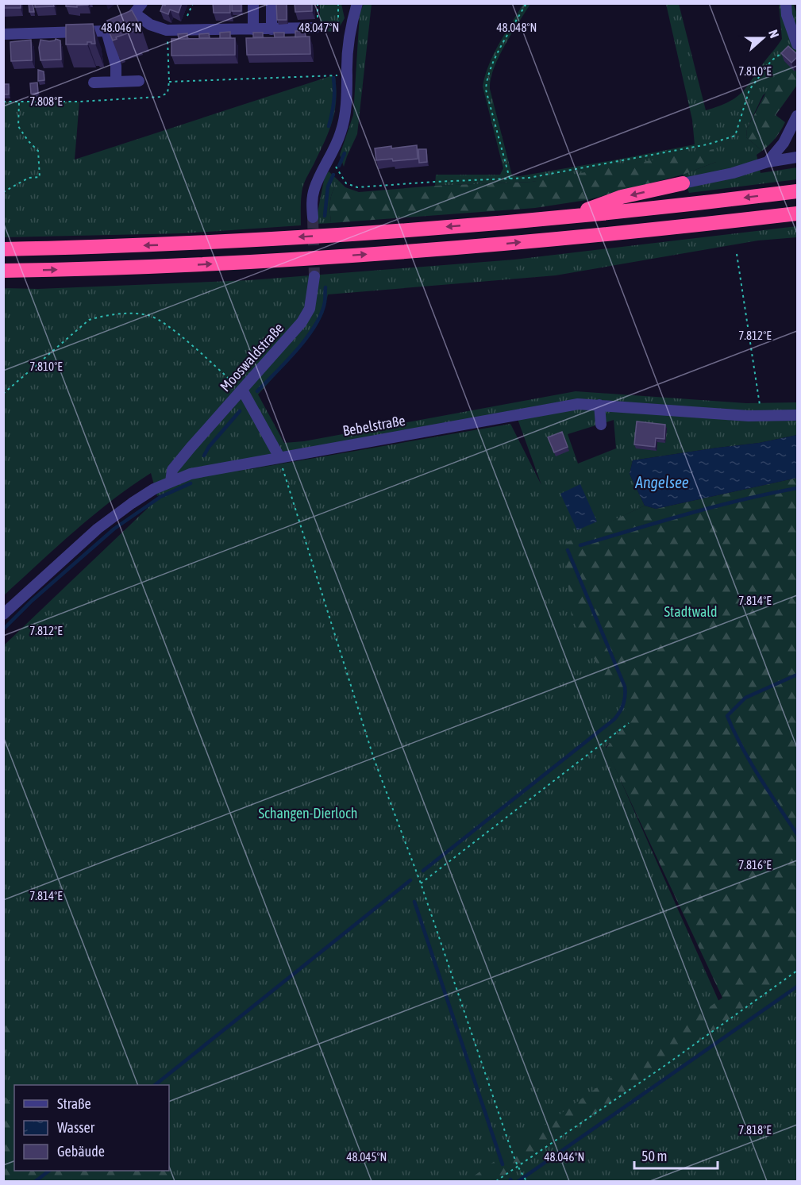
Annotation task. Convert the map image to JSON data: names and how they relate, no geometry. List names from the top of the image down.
{
  "streets": {
    "street": ["Mooswaldstraße", "Bebelstraße"]
  },
  "crossings": [
    ["Mooswaldstraße", "Bebelstraße"]
  ],
  "water": ["Angelsee"],
  "parks": ["Stadtwald", "Schangen-Dierloch"],
  "legend": ["Straße", "Wasser", "Gebäude"],
  "scale_bar": "50 m",
  "north": "right",
  "coordinates": [
    "48.046°N",
    "48.047°N",
    "48.048°N",
    "7.810°E",
    "7.808°E",
    "7.812°E",
    "7.814°E",
    "7.816°E",
    "7.818°E",
    "48.045°N"
  ]
}
